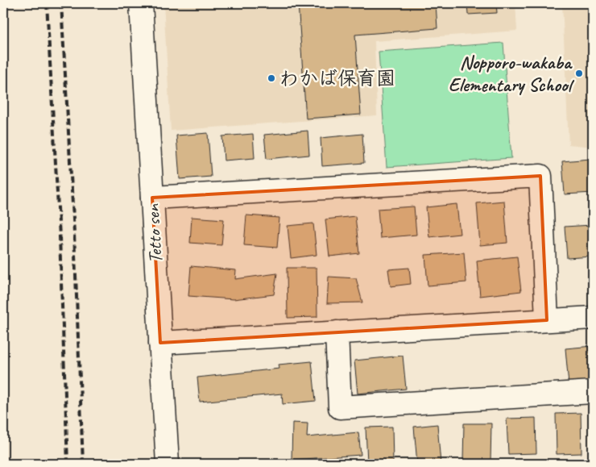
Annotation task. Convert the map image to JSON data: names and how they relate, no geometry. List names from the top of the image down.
{
  "streets": {
    "street": ["Tetto sen"]
  },
  "places": ["Nopporo-wakaba Elementary School", "わかば保育園"]
}
